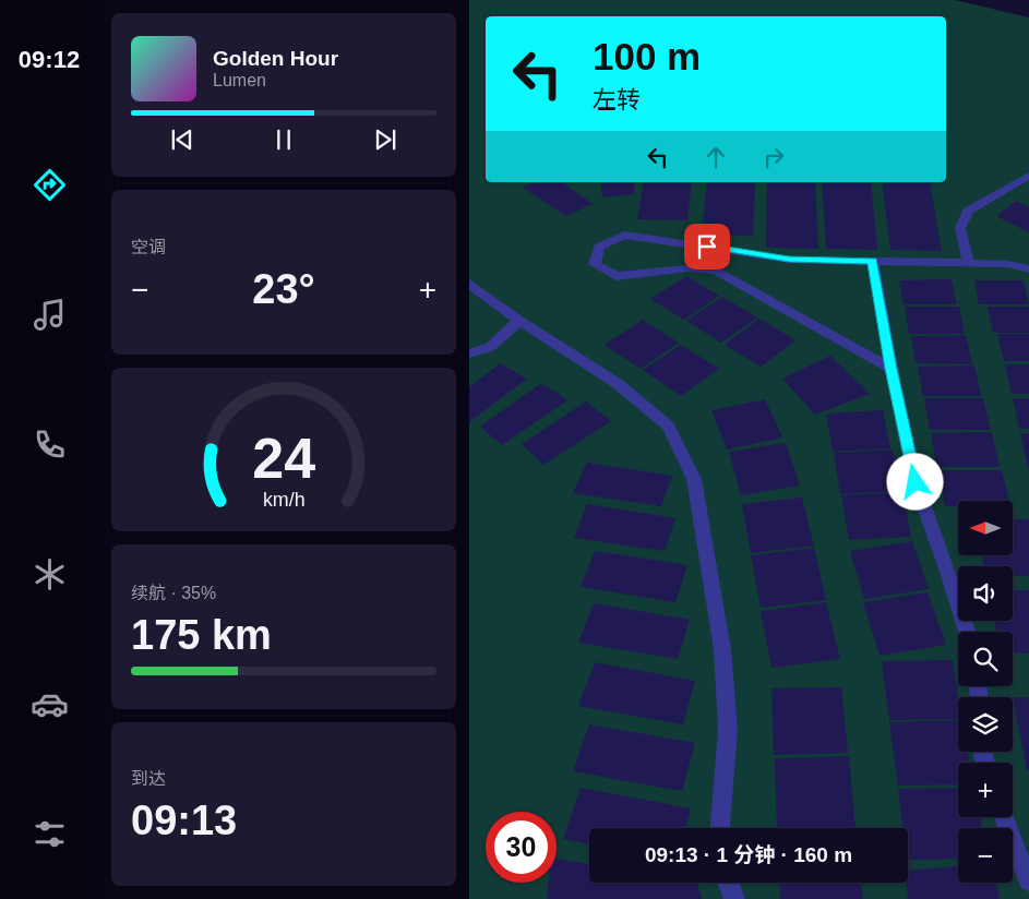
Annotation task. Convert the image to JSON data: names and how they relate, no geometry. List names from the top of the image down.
{
  "north": "left",
  "page": {
    "tabs": "09:12",
    "turn": ["100 m", "左转"],
    "song": ["Golden Hour", "Lumen"],
    "tile": [
      "空调",
      ["续航 · 35%", "175 km"],
      ["到达", "09:13"]
    ],
    "heat": ["−", "23°", "+"],
    "map_buttons": ["+", "−"],
    "limit": "30",
    "trip": "09:13 · 1 分钟 · 160 m",
    "gauge": ["24", "km/h"]
  }
}
